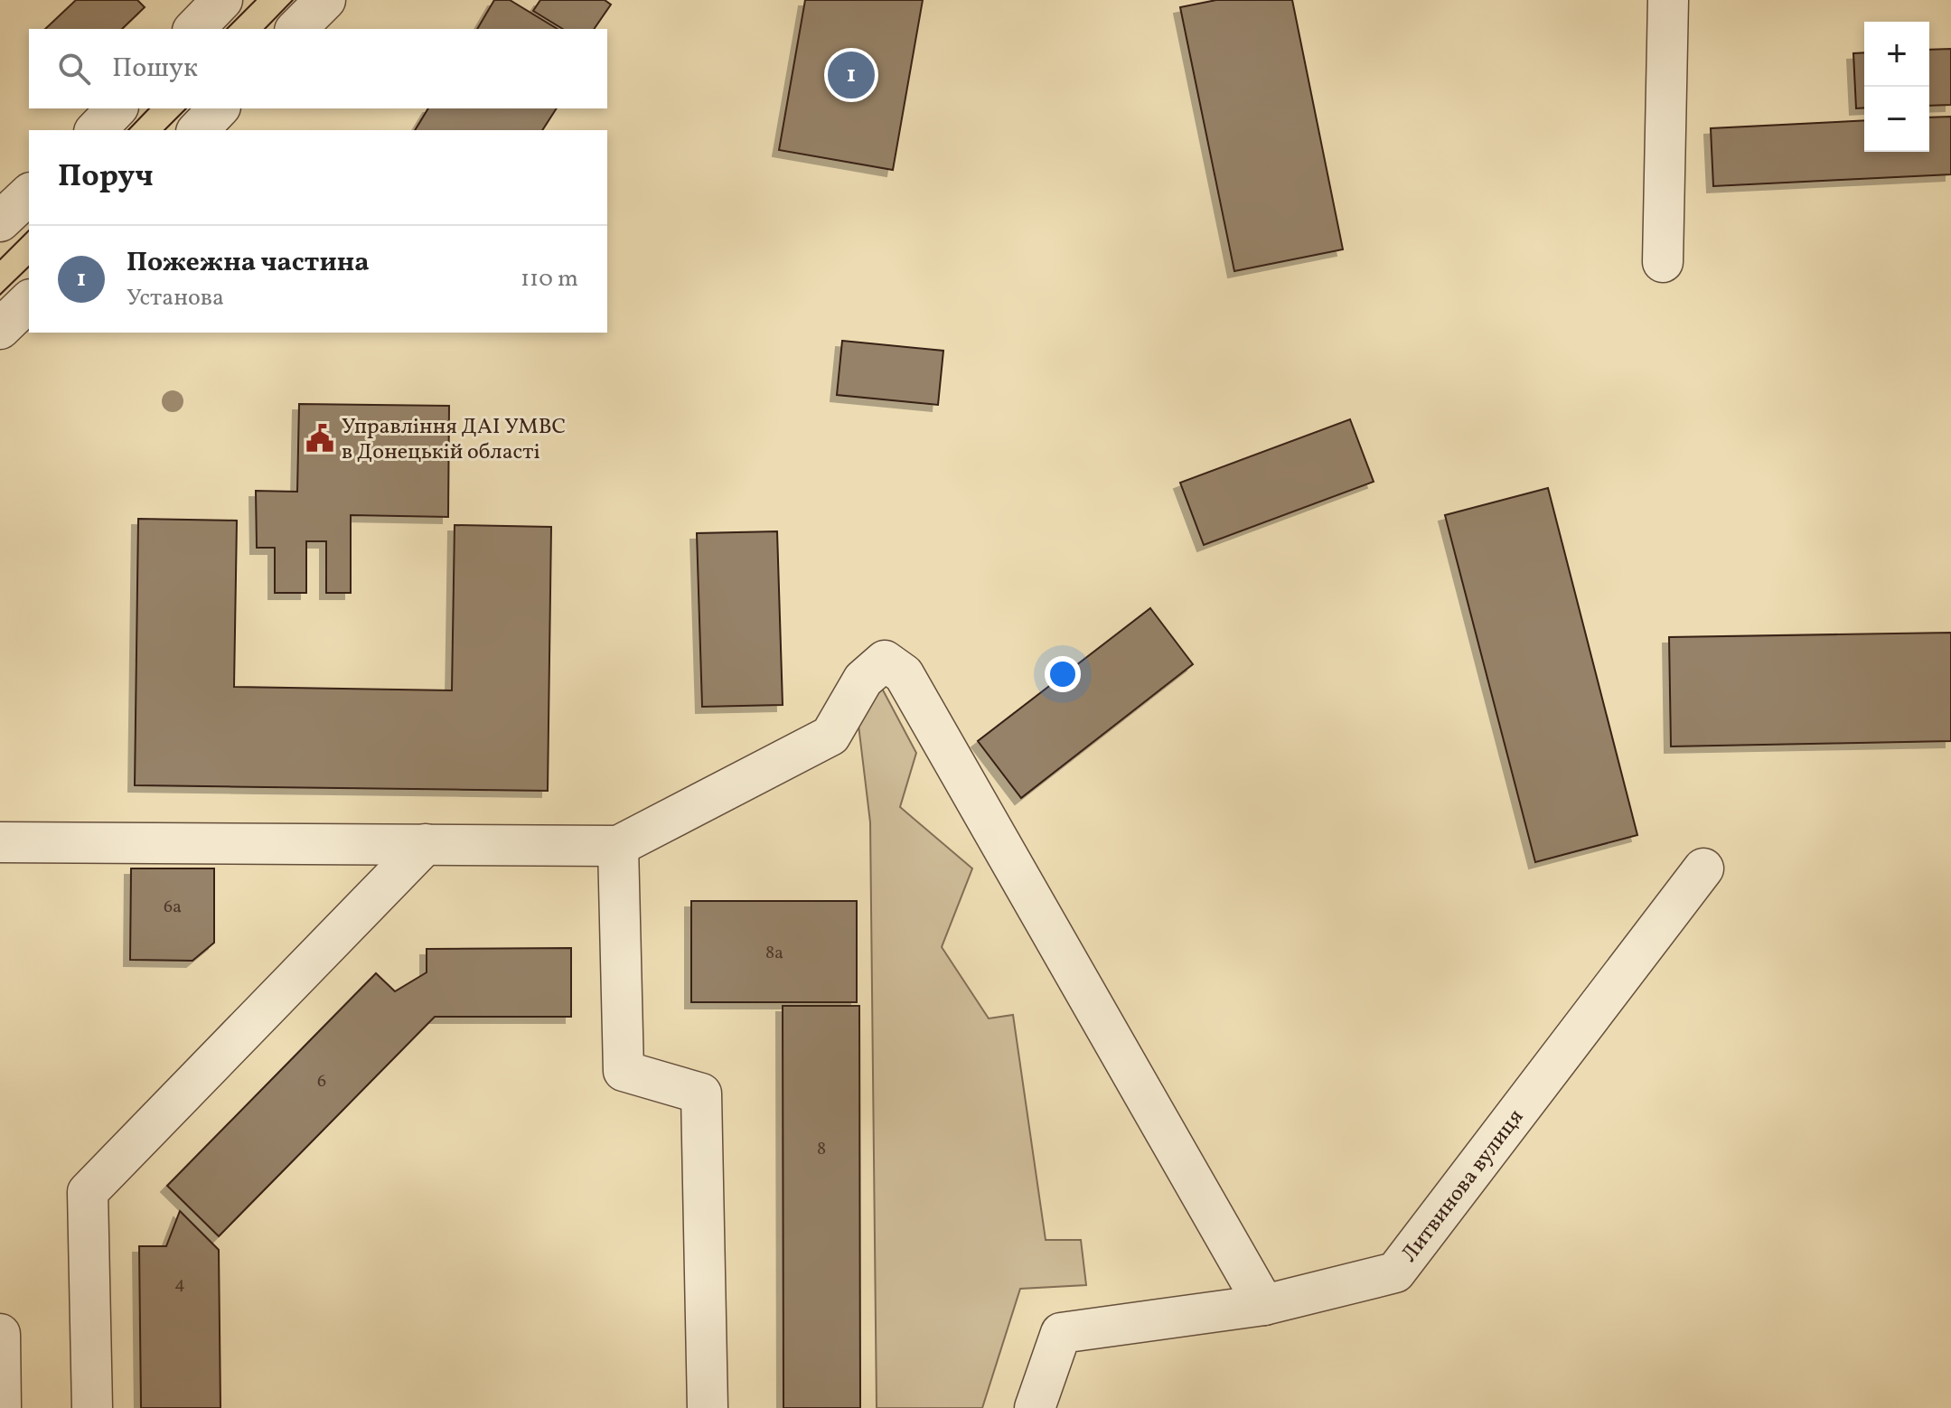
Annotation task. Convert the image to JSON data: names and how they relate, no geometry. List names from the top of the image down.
{
  "streets": {
    "street": ["Литвинова вулиця"]
  },
  "places": {
    "public building": ["Управління ДАІ УМВС в Донецькій області"]
  },
  "house_numbers": [
    "6а",
    "8а",
    "6",
    "8",
    "4"
  ],
  "page": {
    "map_buttons": ["+", "−"],
    "search": "Пошук",
    "pins": "1",
    "heading": "Поруч",
    "list": [
      {
        "mark": "1",
        "name": "Пожежна частина",
        "note": "Установа",
        "value": "110 m"
      }
    ]
  }
}
